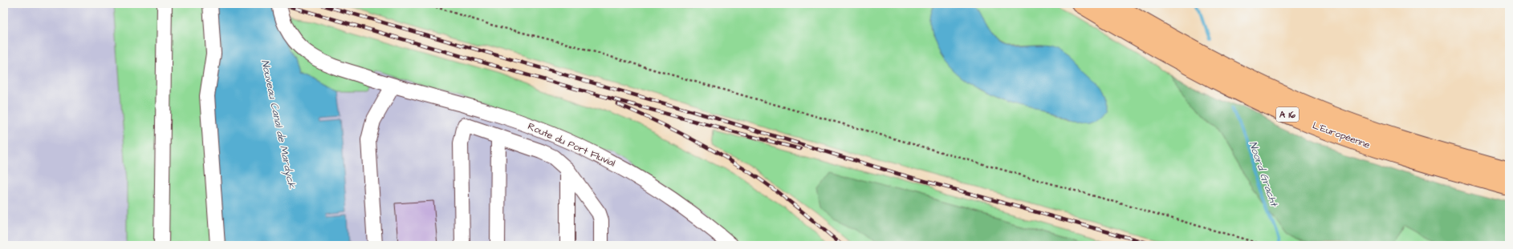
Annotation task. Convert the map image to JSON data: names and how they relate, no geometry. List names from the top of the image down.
{
  "streets": {
    "highway": ["A 16", "L'Européenne"],
    "street": ["Route du Port Fluvial"]
  },
  "water": ["Nouveau Canal de Mardyck", "Noord Gracht"]
}
